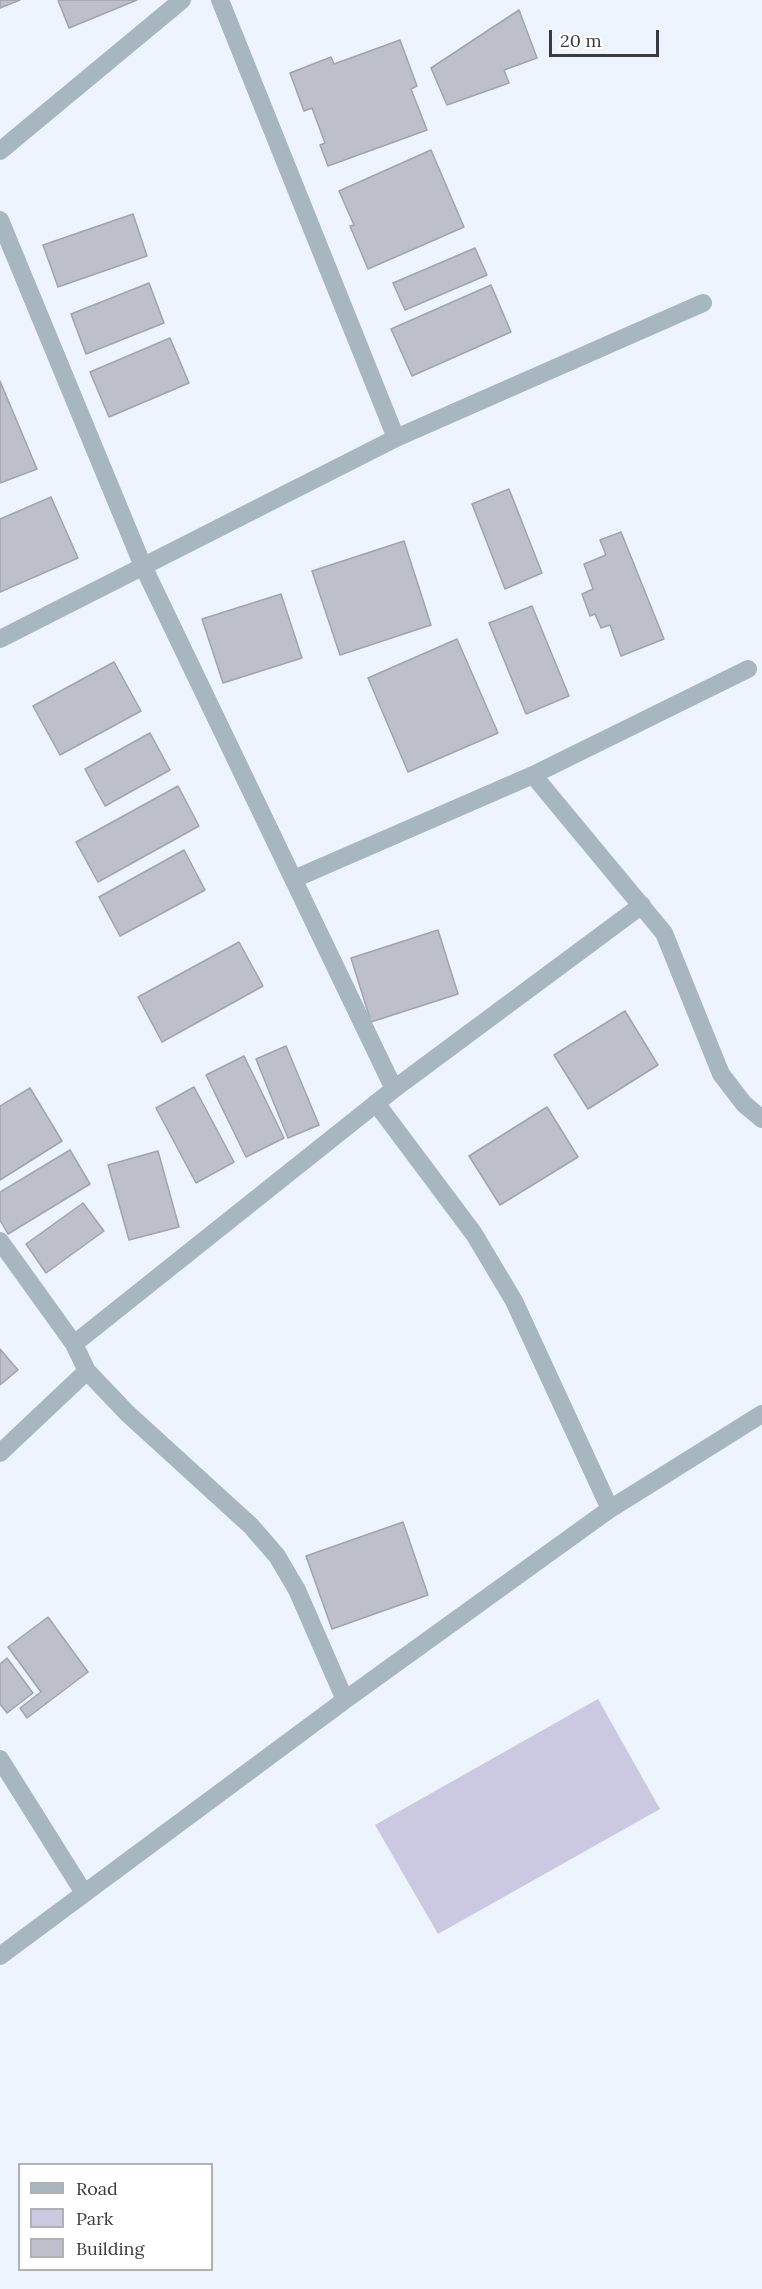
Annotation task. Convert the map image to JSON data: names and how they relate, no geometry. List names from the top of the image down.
{
  "legend": ["Road", "Park", "Building"],
  "scale_bar": "20 m"
}
